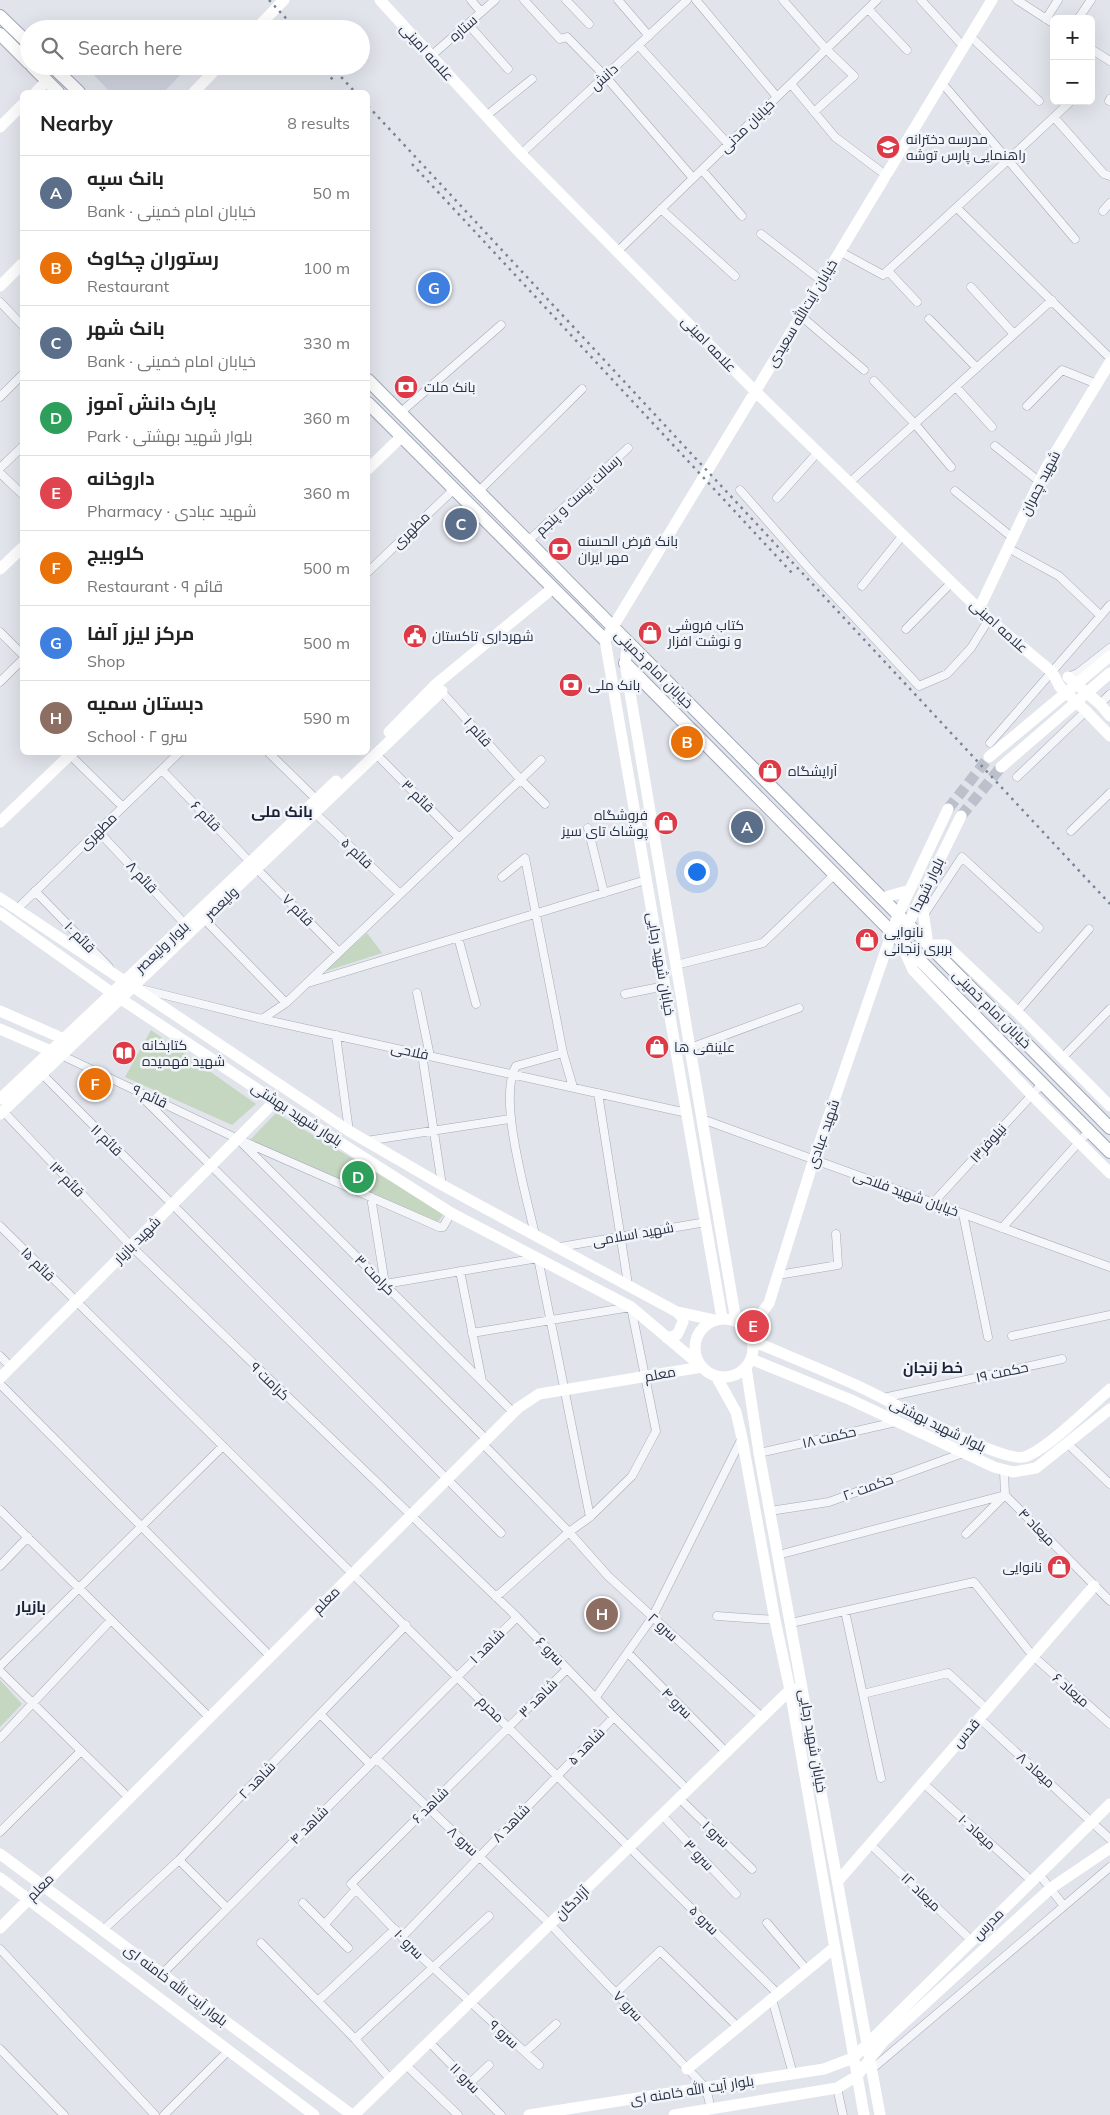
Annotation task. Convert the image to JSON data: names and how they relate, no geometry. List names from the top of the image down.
{
  "streets": {
    "main road": ["خیابان امام خمینی"],
    "street": [
      "ستاره",
      "علامه امینی",
      "دانش",
      "خیابان مدنی",
      "خیابان آیت‌الله سعیدی",
      "شهید چمران",
      "رسالت بیست و پنجم",
      "مطهری",
      "قائم ۱",
      "قائم ۳",
      "قائم ۶",
      "قائم ۵",
      "قائم ۸",
      "بلوار شهدا",
      "ولیعصر",
      "قائم ۷",
      "قائم ۱۰",
      "بلوار ولیعصر",
      "خیابان شهید رجایی",
      "فلاحی",
      "قائم ۹",
      "بلوار شهید بهشتی",
      "شهید عبادی",
      "قائم ۱۱",
      "نیلوفر۱۳",
      "قائم ۱۳",
      "خیابان شهید فلاحی",
      "شهید اسلامی",
      "شهید بازیار",
      "قائم ۱۵",
      "کرامت ۳",
      "حکمت ۱۹",
      "معلم",
      "کرامت ۹",
      "حکمت ۱۸",
      "حکمت ۲۰",
      "میعاد ۴",
      "سرو ۲",
      "شاهد ۱",
      "سرو ۶",
      "میعاد ۶",
      "شاهد ۳",
      "سرو ۴",
      "محرم",
      "قدس",
      "شاهد ۵",
      "میعاد ۸",
      "شاهد ۲",
      "شاهد ۶",
      "شاهد ۸",
      "شاهد ۴",
      "میعاد ۱۰",
      "سرو ۱",
      "سرو ۸",
      "سرو ۳",
      "میعاد ۱۲",
      "آزادگان",
      "سرو ۵",
      "مدرس",
      "سرو ۱۰",
      "بلوار آیت الله خامنه ای",
      "سرو ۷",
      "سرو ۹",
      "سرو ۱۱"
    ]
  },
  "crossings": [
    ["ستاره", "علامه امینی"],
    ["علامه امینی", "دانش"],
    ["علامه امینی", "خیابان مدنی"],
    ["علامه امینی", "خیابان آیت‌الله سعیدی"],
    ["علامه امینی", "شهید چمران"],
    ["خیابان آیت‌الله سعیدی", "خیابان امام خمینی"],
    ["خیابان آیت‌الله سعیدی", "خیابان شهید رجایی"],
    ["رسالت بیست و پنجم", "خیابان امام خمینی"],
    ["مطهری", "خیابان امام خمینی"],
    ["مطهری", "قائم ۶"],
    ["مطهری", "قائم ۸"],
    ["مطهری", "قائم ۱۰"],
    ["مطهری", "بلوار شهید بهشتی"],
    ["خیابان امام خمینی", "بلوار شهدا"],
    ["خیابان امام خمینی", "خیابان شهید رجایی"],
    ["خیابان امام خمینی", "شهید عبادی"],
    ["خیابان امام خمینی", "نیلوفر۱۳"],
    ["قائم ۱", "بلوار ولیعصر"],
    ["قائم ۳", "بلوار ولیعصر"],
    ["قائم ۶", "ولیعصر"],
    ["قائم ۶", "قائم ۷"],
    ["قائم ۶", "بلوار ولیعصر"],
    ["قائم ۵", "ولیعصر"],
    ["قائم ۸", "بلوار ولیعصر"],
    ["بلوار شهدا", "شهید عبادی"],
    ["ولیعصر", "قائم ۷"],
    ["ولیعصر", "قائم ۱۰"],
    ["ولیعصر", "بلوار ولیعصر"],
    ["ولیعصر", "فلاحی"],
    ["ولیعصر", "بلوار شهید بهشتی"],
    ["قائم ۷", "بلوار ولیعصر"],
    ["قائم ۱۰", "بلوار ولیعصر"],
    ["قائم ۱۰", "فلاحی"],
    ["قائم ۱۰", "بلوار شهید بهشتی"],
    ["بلوار ولیعصر", "فلاحی"],
    ["بلوار ولیعصر", "قائم ۹"],
    ["بلوار ولیعصر", "بلوار شهید بهشتی"],
    ["خیابان شهید رجایی", "فلاحی"],
    ["خیابان شهید رجایی", "بلوار شهید بهشتی"],
    ["خیابان شهید رجایی", "شهید عبادی"],
    ["خیابان شهید رجایی", "خیابان شهید فلاحی"],
    ["خیابان شهید رجایی", "شهید اسلامی"],
    ["خیابان شهید رجایی", "معلم"],
    ["خیابان شهید رجایی", "حکمت ۱۸"],
    ["خیابان شهید رجایی", "حکمت ۲۰"],
    ["خیابان شهید رجایی", "قدس"],
    ["خیابان شهید رجایی", "آزادگان"],
    ["خیابان شهید رجایی", "مدرس"],
    ["خیابان شهید رجایی", "بلوار آیت الله خامنه ای"],
    ["فلاحی", "بلوار شهید بهشتی"],
    ["قائم ۹", "بلوار شهید بهشتی"],
    ["قائم ۹", "شهید بازیار"],
    ["قائم ۹", "کرامت ۳"],
    ["بلوار شهید بهشتی", "شهید عبادی"],
    ["بلوار شهید بهشتی", "شهید اسلامی"],
    ["بلوار شهید بهشتی", "شهید بازیار"],
    ["بلوار شهید بهشتی", "حکمت ۱۹"],
    ["بلوار شهید بهشتی", "معلم"],
    ["بلوار شهید بهشتی", "حکمت ۱۸"],
    ["بلوار شهید بهشتی", "حکمت ۲۰"],
    ["شهید عبادی", "خیابان شهید فلاحی"],
    ["شهید عبادی", "معلم"],
    ["قائم ۱۱", "شهید بازیار"],
    ["قائم ۱۱", "معلم"],
    ["نیلوفر۱۳", "خیابان شهید فلاحی"],
    ["قائم ۱۳", "شهید بازیار"],
    ["قائم ۱۳", "کرامت ۹"],
    ["شهید بازیار", "قائم ۱۵"],
    ["شهید بازیار", "کرامت ۳"],
    ["شهید بازیار", "کرامت ۹"],
    ["شهید بازیار", "سرو ۲"],
    ["قائم ۱۵", "محرم"],
    ["کرامت ۳", "معلم"],
    ["معلم", "کرامت ۹"],
    ["معلم", "سرو ۲"],
    ["معلم", "سرو ۶"],
    ["معلم", "محرم"],
    ["معلم", "بلوار آیت الله خامنه ای"],
    ["کرامت ۹", "سرو ۶"],
    ["میعاد ۴", "قدس"],
    ["سرو ۲", "آزادگان"],
    ["شاهد ۱", "سرو ۶"],
    ["شاهد ۱", "محرم"],
    ["شاهد ۱", "شاهد ۴"],
    ["سرو ۶", "شاهد ۳"],
    ["سرو ۶", "شاهد ۵"],
    ["سرو ۶", "آزادگان"],
    ["میعاد ۶", "قدس"],
    ["شاهد ۳", "محرم"],
    ["شاهد ۳", "شاهد ۶"],
    ["سرو ۴", "آزادگان"],
    ["محرم", "شاهد ۵"],
    ["محرم", "شاهد ۲"],
    ["محرم", "شاهد ۶"],
    ["محرم", "شاهد ۸"],
    ["محرم", "شاهد ۴"],
    ["محرم", "آزادگان"],
    ["محرم", "سرو ۵"],
    ["قدس", "میعاد ۸"],
    ["قدس", "میعاد ۱۰"],
    ["قدس", "میعاد ۱۲"],
    ["شاهد ۵", "شاهد ۸"],
    ["میعاد ۸", "مدرس"],
    ["شاهد ۲", "سرو ۸"],
    ["شاهد ۲", "بلوار آیت الله خامنه ای"],
    ["شاهد ۶", "سرو ۸"],
    ["شاهد ۶", "سرو ۱۰"],
    ["شاهد ۸", "سرو ۸"],
    ["شاهد ۸", "سرو ۱۰"],
    ["شاهد ۴", "سرو ۸"],
    ["شاهد ۴", "بلوار آیت الله خامنه ای"],
    ["میعاد ۱۰", "مدرس"],
    ["سرو ۱", "آزادگان"],
    ["سرو ۸", "آزادگان"],
    ["سرو ۸", "سرو ۷"],
    ["سرو ۳", "آزادگان"],
    ["میعاد ۱۲", "مدرس"],
    ["آزادگان", "سرو ۵"],
    ["آزادگان", "سرو ۱۰"],
    ["آزادگان", "بلوار آیت الله خامنه ای"],
    ["آزادگان", "سرو ۷"],
    ["آزادگان", "سرو ۹"],
    ["آزادگان", "سرو ۱۱"],
    ["مدرس", "بلوار آیت الله خامنه ای"],
    ["سرو ۱۰", "سرو ۹"],
    ["بلوار آیت الله خامنه ای", "سرو ۷"]
  ],
  "districts": ["بانک ملی", "خط زنجان", "بازیار"],
  "places": {
    "school or university": ["مدرسه دخترانه راهنمایی پارس توشه"],
    "bank": ["بانک ملت", "بانک قرض الحسنه مهر ایران", "بانک ملی"],
    "shop": [
      "کتاب فروشی و نوشت افزار",
      "آرایشگاه",
      "فروشگاه پوشاک تای سیز",
      "نانوایی بربری زنجانی",
      "علینقی ها",
      "نانوایی"
    ],
    "public building": ["شهرداری تاکستان"],
    "library": ["کتابخانه شهید فهمیده"]
  },
  "page": {
    "map_buttons": ["+", "−"],
    "search": "Search here",
    "heading": ["Nearby", "8 results"],
    "list": [
      {
        "mark": "A",
        "name": "بانک سپه",
        "note": "Bank · خیابان امام خمینی",
        "value": "50 m"
      },
      {
        "mark": "B",
        "name": "رستوران چکاوک",
        "note": "Restaurant",
        "value": "100 m"
      },
      {
        "mark": "C",
        "name": "بانک شهر",
        "note": "Bank · خیابان امام خمینی",
        "value": "330 m"
      },
      {
        "mark": "D",
        "name": "پارک دانش آموز",
        "note": "Park · بلوار شهید بهشتی",
        "value": "360 m"
      },
      {
        "mark": "E",
        "name": "داروخانه",
        "note": "Pharmacy · شهید عبادی",
        "value": "360 m"
      },
      {
        "mark": "F",
        "name": "کلوبیج",
        "note": "Restaurant · قائم ۹",
        "value": "500 m"
      },
      {
        "mark": "G",
        "name": "مرکز لیزر آلفا",
        "note": "Shop",
        "value": "500 m"
      },
      {
        "mark": "H",
        "name": "دبستان سمیه",
        "note": "School · سرو ۲",
        "value": "590 m"
      }
    ],
    "pins": [
      "G",
      "C",
      "B",
      "A",
      "F",
      "D",
      "E",
      "H"
    ]
  }
}
